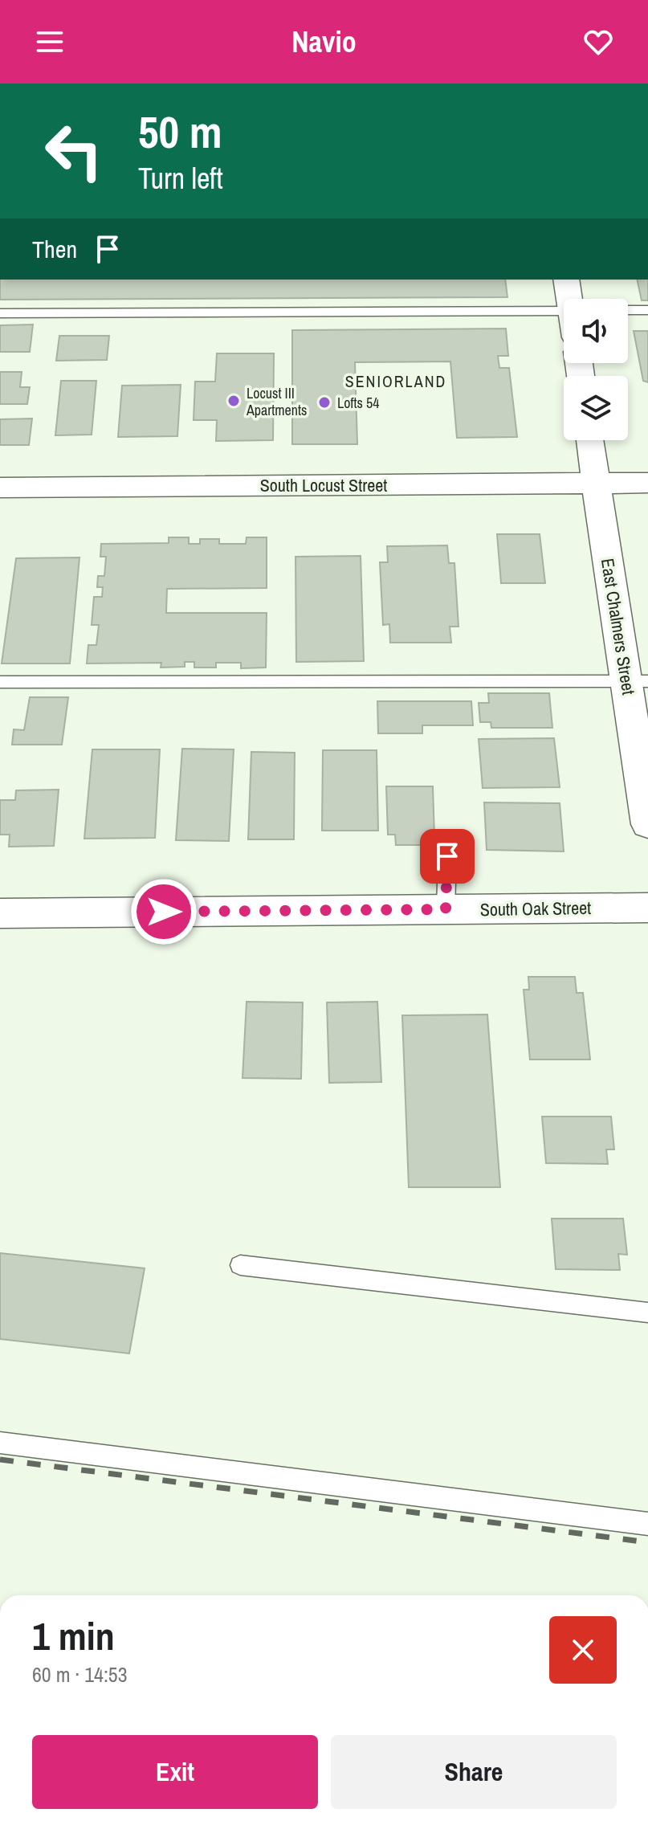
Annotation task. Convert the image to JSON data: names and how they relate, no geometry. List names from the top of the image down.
{
  "streets": {
    "street": ["South Locust Street", "East Chalmers Street", "South Oak Street"]
  },
  "crossings": [
    ["South Locust Street", "East Chalmers Street"]
  ],
  "districts": ["SENIORLAND"],
  "places": ["Locust III Apartments", "Lofts 54"],
  "page": {
    "header": "Navio",
    "turn": ["50 m", "Turn left"],
    "then": "Then",
    "heading": ["1 min", "60 m · 14:53"],
    "buttons": ["Exit", "Share"]
  }
}
